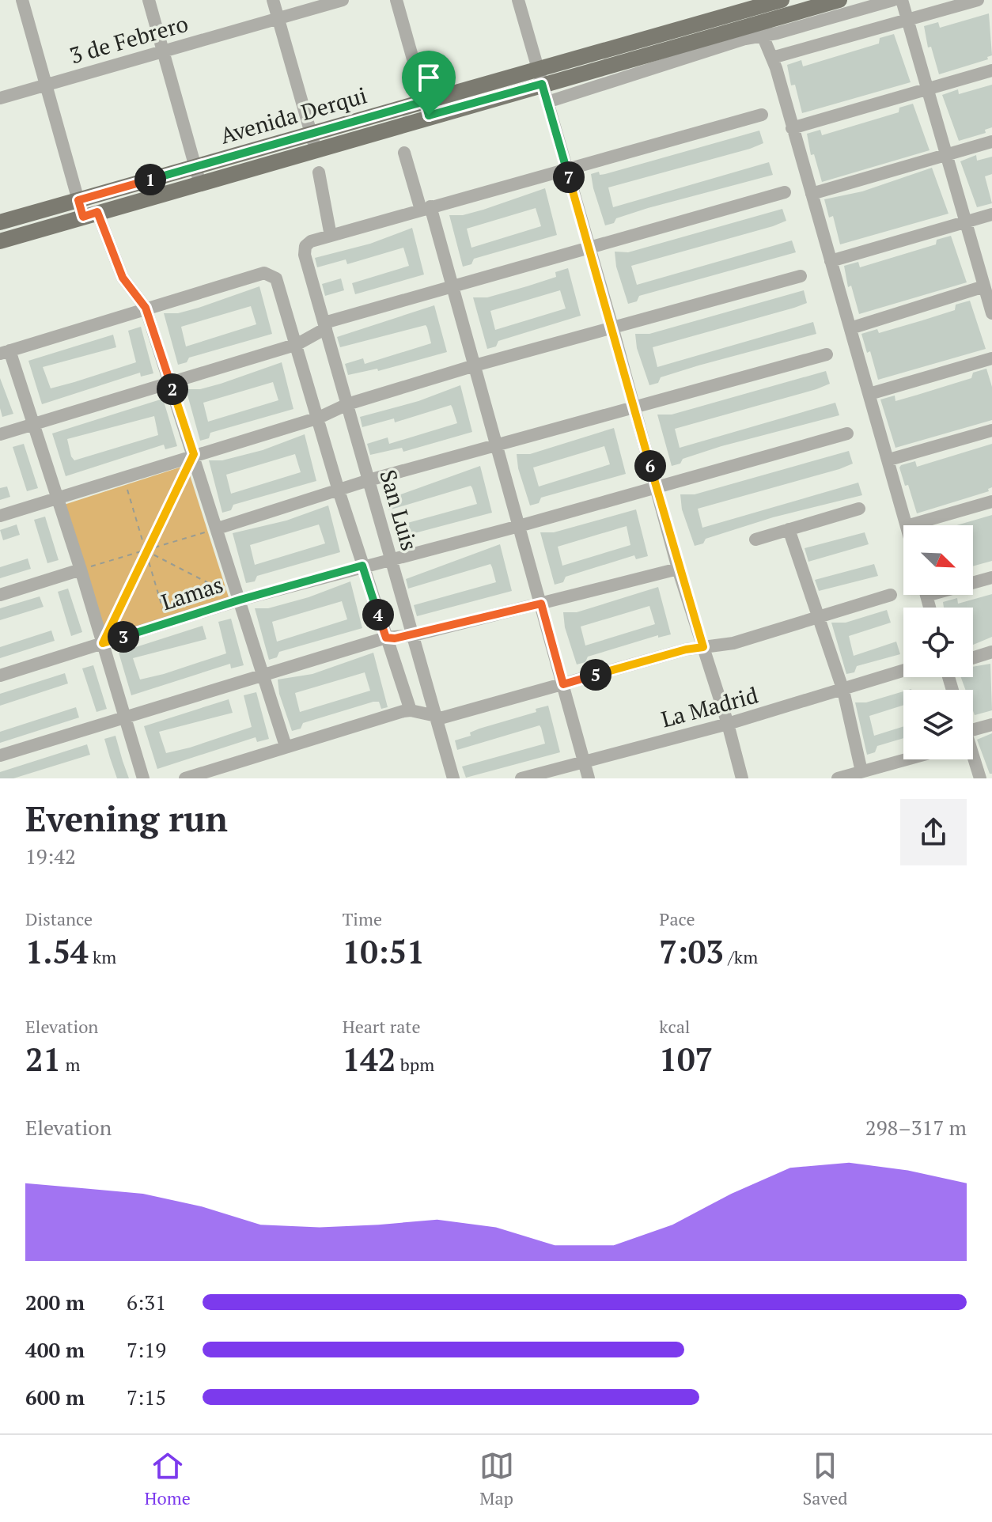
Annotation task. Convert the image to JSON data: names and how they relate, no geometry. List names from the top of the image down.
{
  "streets": {
    "main road": ["Avenida Derqui"],
    "street": [
      "3 de Febrero",
      "San Luis",
      "Lamas",
      "La Madrid"
    ]
  },
  "crossings": [
    ["San Luis", "Lamas"]
  ],
  "north": "bottom right",
  "page": {
    "pins": [
      "7",
      "1",
      "2",
      "6",
      "4",
      "3",
      "5"
    ],
    "heading": ["Evening run", "19:42"],
    "stats": [
      ["Distance", "1.54 km"],
      ["Time", "10:51"],
      ["Pace", "7:03 /km"],
      ["Elevation", "21 m"],
      ["Heart rate", "142 bpm"],
      ["kcal", "107"]
    ],
    "chart": ["Elevation", "298–317 m"],
    "list": [
      {
        "name": "200 m",
        "note": "6:31"
      },
      {
        "name": "400 m",
        "note": "7:19"
      },
      {
        "name": "600 m",
        "note": "7:15"
      }
    ],
    "tabs": ["Home", "Map", "Saved"]
  }
}
